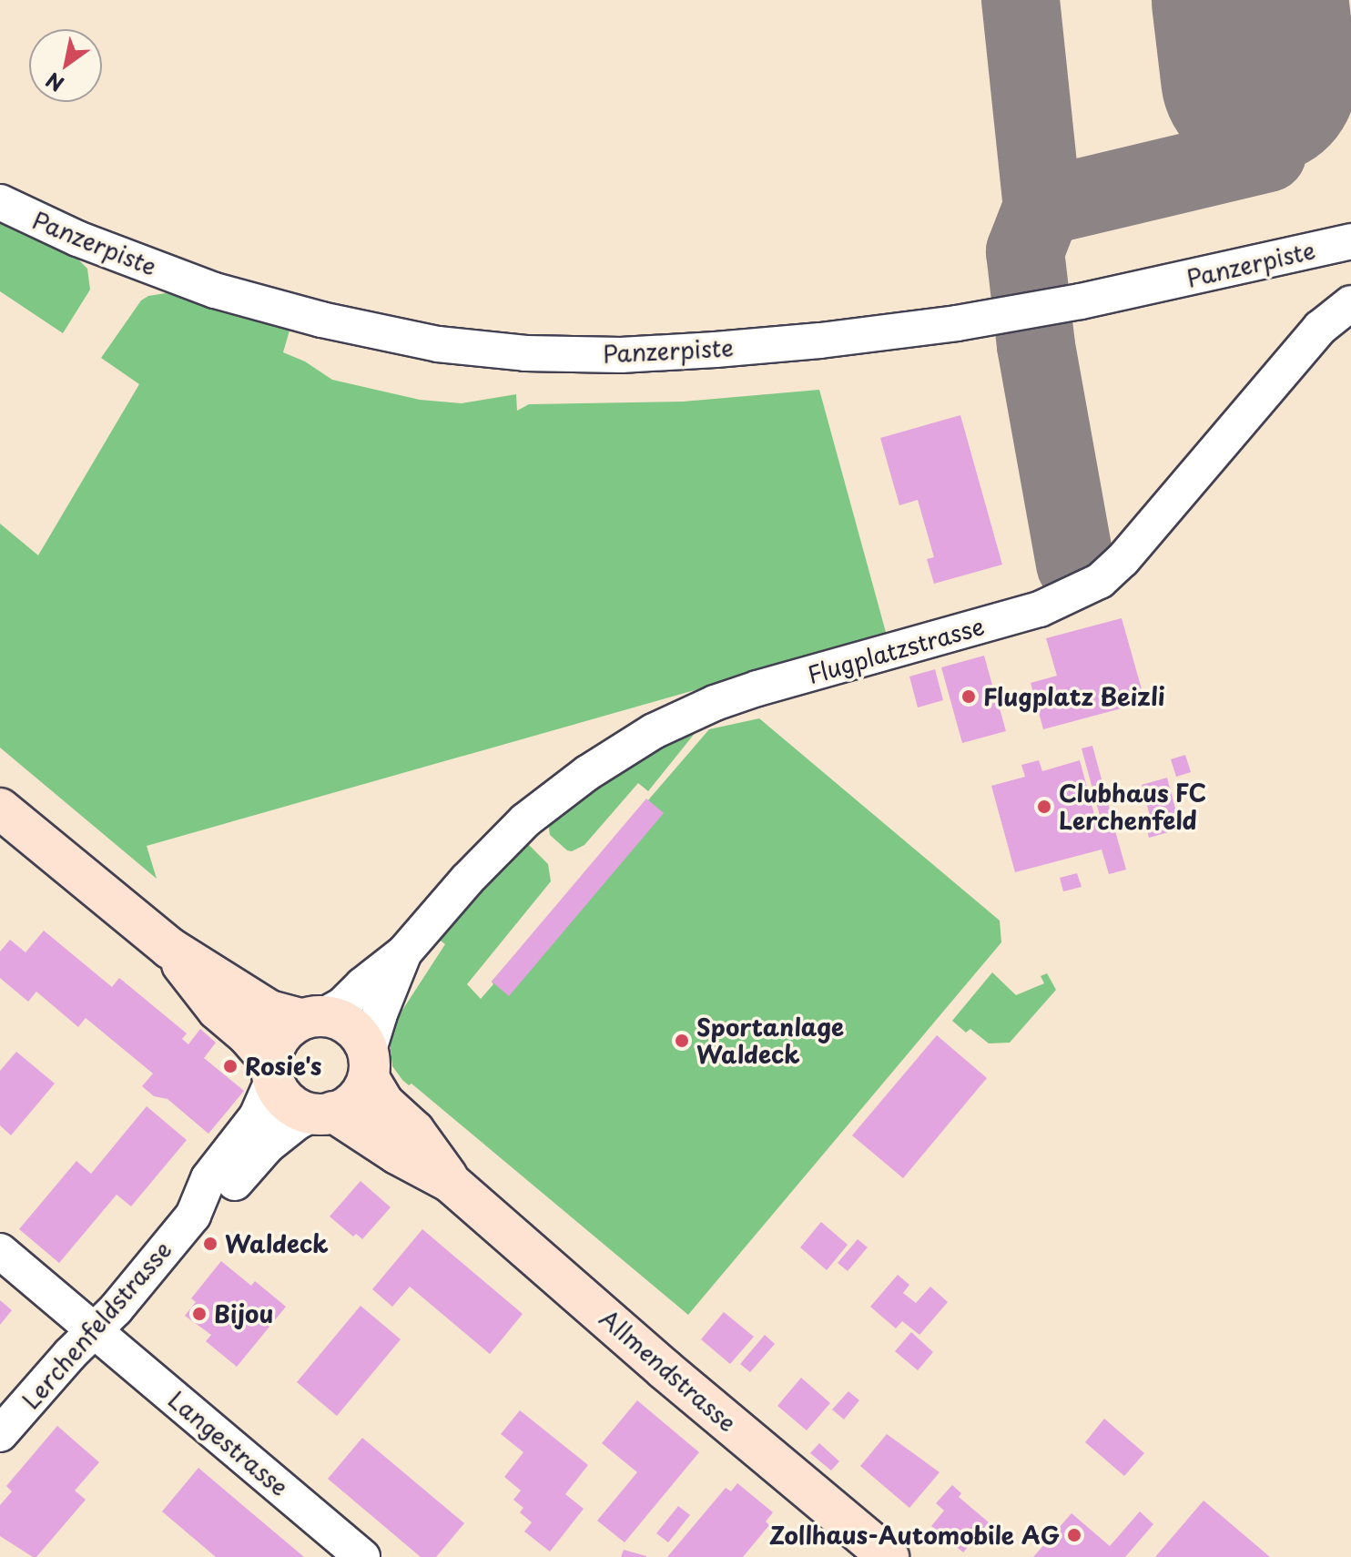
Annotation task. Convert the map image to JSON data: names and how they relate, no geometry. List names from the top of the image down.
{
  "streets": {
    "main road": ["Allmendstrasse"],
    "street": [
      "Panzerpiste",
      "Flugplatzstrasse",
      "Lerchenfeldstrasse",
      "Langestrasse"
    ]
  },
  "crossings": [
    ["Flugplatzstrasse", "Lerchenfeldstrasse"],
    ["Flugplatzstrasse", "Allmendstrasse"],
    ["Lerchenfeldstrasse", "Allmendstrasse"],
    ["Lerchenfeldstrasse", "Langestrasse"]
  ],
  "places": [
    "Flugplatz Beizli",
    "Clubhaus FC Lerchenfeld",
    "Sportanlage Waldeck",
    "Rosie's",
    "Waldeck",
    "Bijou",
    "Zollhaus-Automobile AG"
  ],
  "north": "bottom left"
}
